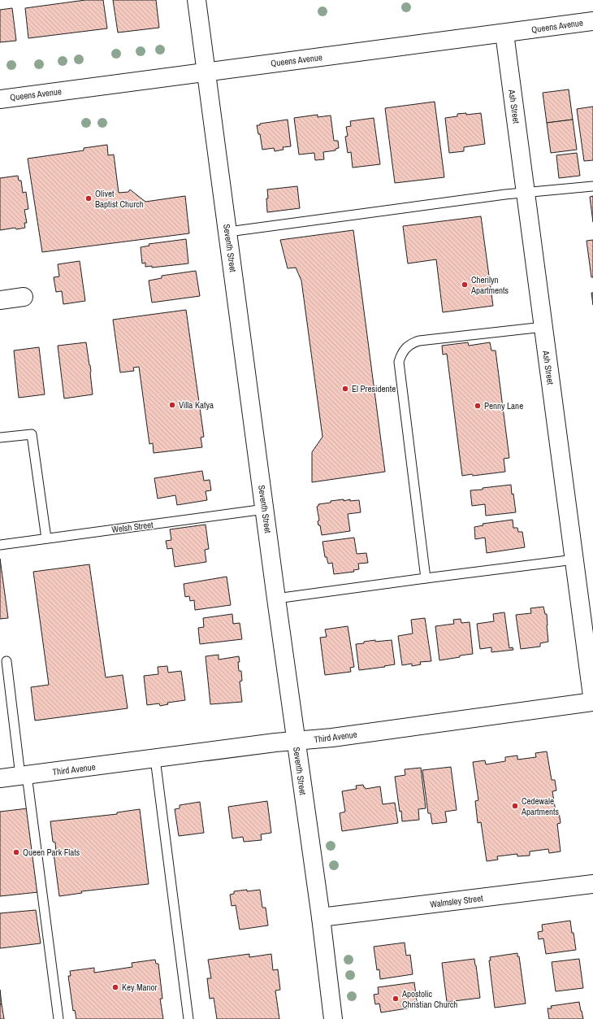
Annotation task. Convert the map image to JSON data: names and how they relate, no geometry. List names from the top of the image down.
{
  "streets": {
    "street": [
      "Queens Avenue",
      "Ash Street",
      "Seventh Street",
      "Third Avenue",
      "Walmsley Street"
    ],
    "lane": ["Welsh Street"]
  },
  "crossings": [
    ["Queens Avenue", "Ash Street"],
    ["Queens Avenue", "Seventh Street"],
    ["Ash Street", "Third Avenue"],
    ["Seventh Street", "Welsh Street"],
    ["Seventh Street", "Third Avenue"],
    ["Seventh Street", "Walmsley Street"]
  ],
  "places": [
    "Olivet Baptist Church",
    "Cherilyn Apartments",
    "El Presidente",
    "Villa Katya",
    "Penny Lane",
    "Cedewale Apartments",
    "Queen Park Flats",
    "Key Manor",
    "Apostolic Christian Church"
  ]
}
